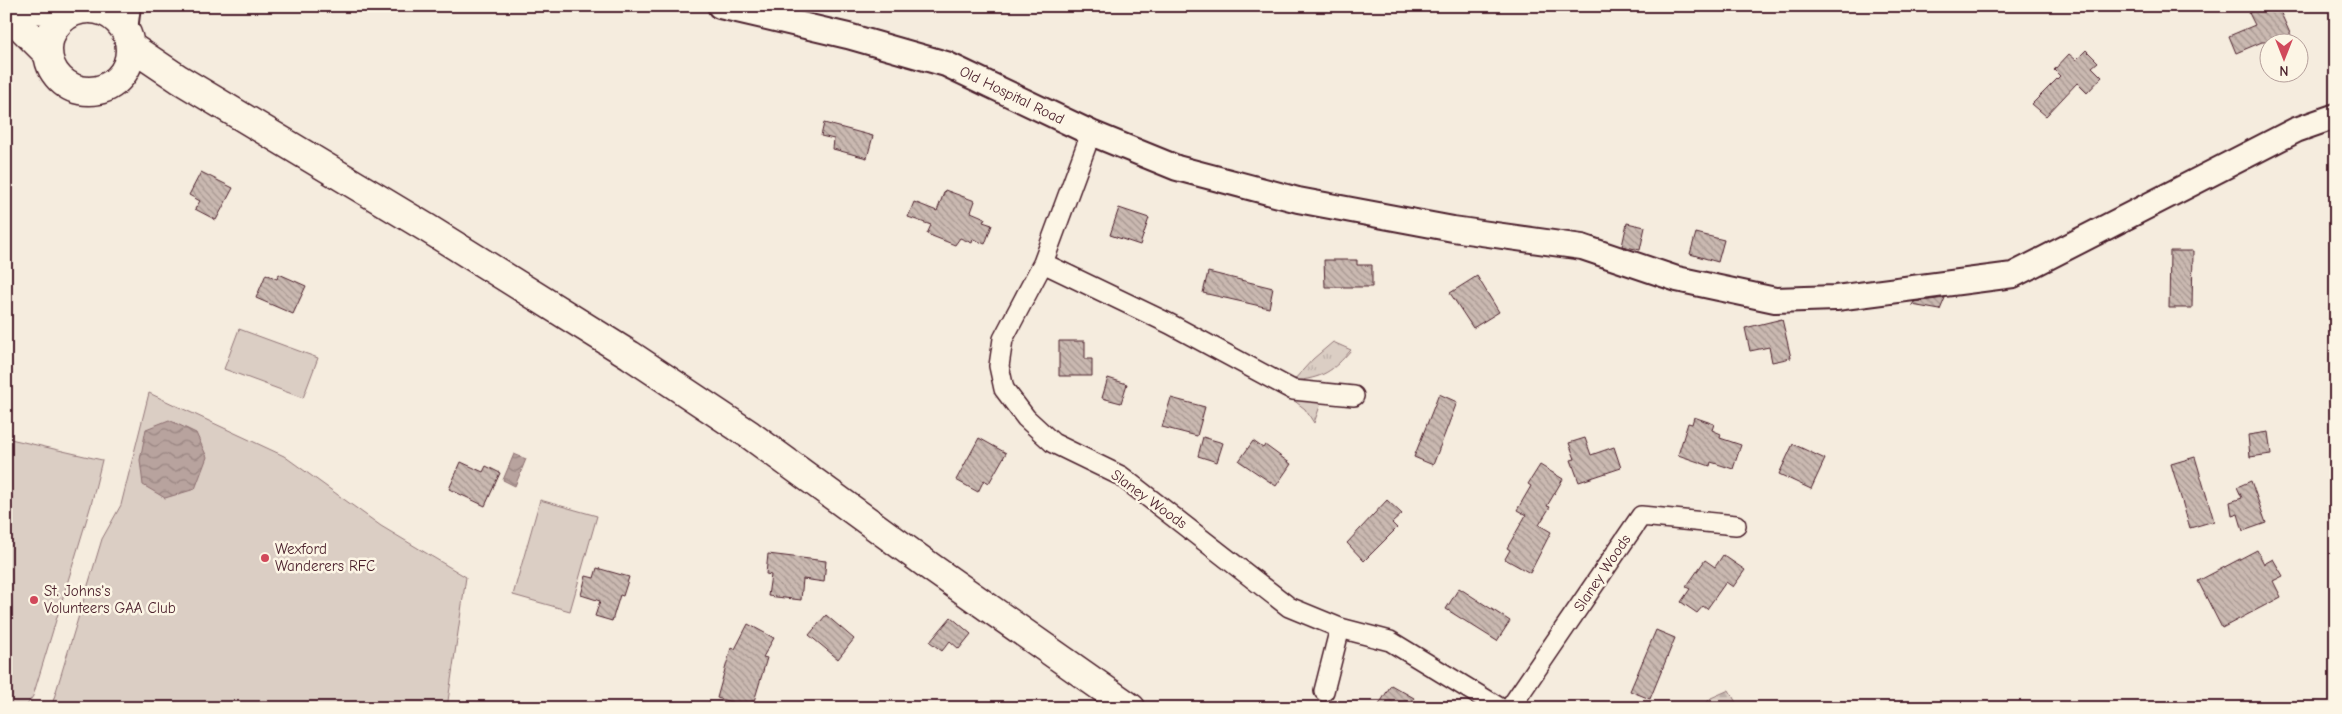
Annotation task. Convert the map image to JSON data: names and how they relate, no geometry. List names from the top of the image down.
{
  "streets": {
    "street": ["Old Hospital Road", "Slaney Woods"]
  },
  "crossings": [
    ["Old Hospital Road", "Slaney Woods"]
  ],
  "places": ["Wexford Wanderers RFC", "St. Johns's Volunteers GAA Club"],
  "north": "bottom"
}
